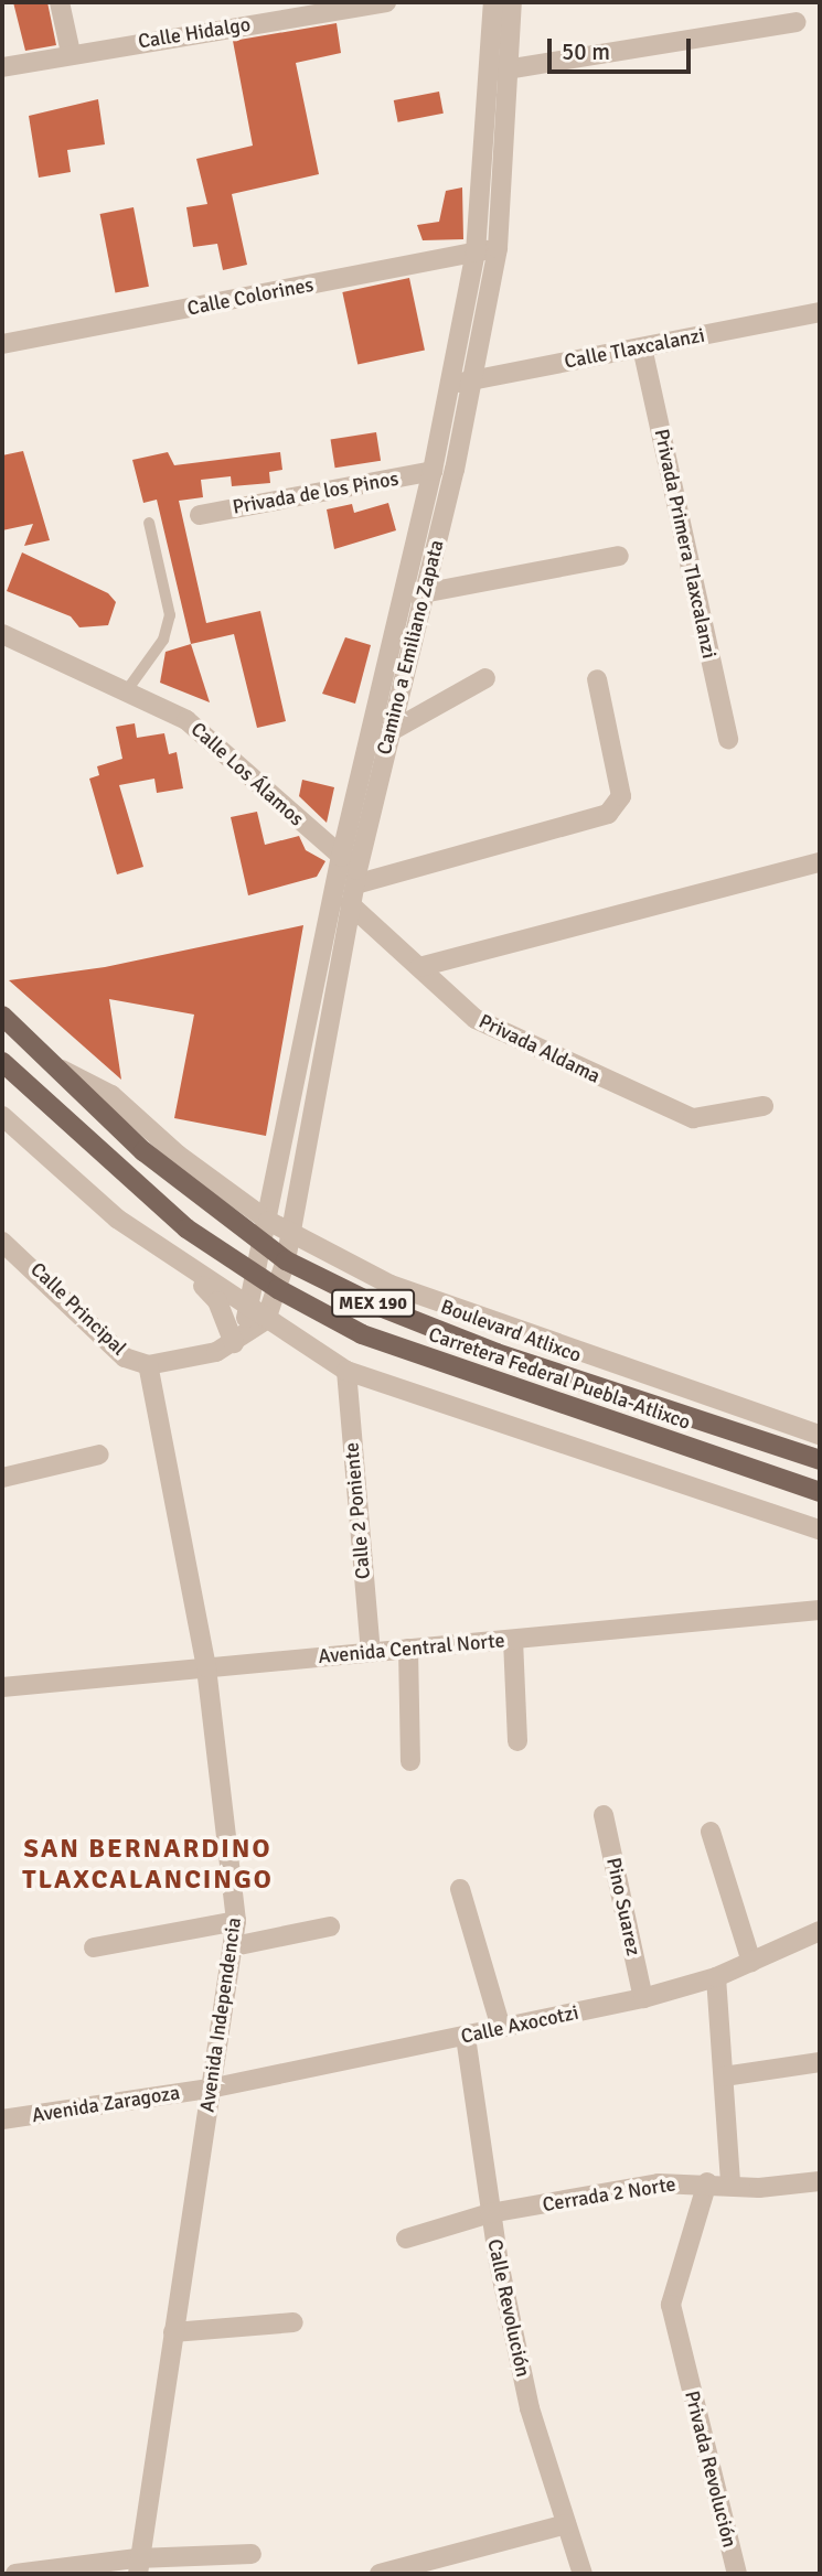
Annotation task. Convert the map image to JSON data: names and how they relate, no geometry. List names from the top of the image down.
{
  "streets": {
    "main road": ["MEX 190", "Boulevard Atlixco", "Carretera Federal Puebla-Atlixco"],
    "street": [
      "Calle Hidalgo",
      "Calle Colorines",
      "Calle Tlaxcalanzi",
      "Privada de los Pinos",
      "Privada Primera Tlaxcalanzi",
      "Camino a Emiliano Zapata",
      "Calle Los Álamos",
      "Privada Aldama",
      "Calle Principal",
      "Calle 2 Poniente",
      "Avenida Central Norte",
      "Pino Suarez",
      "Avenida Independencia",
      "Calle Axocotzi",
      "Avenida Zaragoza",
      "Cerrada 2 Norte",
      "Calle Revolución",
      "Privada Revolución"
    ]
  },
  "crossings": [
    ["Calle Colorines", "Camino a Emiliano Zapata"],
    ["Calle Tlaxcalanzi", "Privada Primera Tlaxcalanzi"],
    ["Calle Tlaxcalanzi", "Camino a Emiliano Zapata"],
    ["Privada de los Pinos", "Camino a Emiliano Zapata"],
    ["Camino a Emiliano Zapata", "Calle Los Álamos"],
    ["Camino a Emiliano Zapata", "Privada Aldama"],
    ["Camino a Emiliano Zapata", "Boulevard Atlixco"],
    ["Camino a Emiliano Zapata", "Carretera Federal Puebla-Atlixco"],
    ["Calle Principal", "Avenida Independencia"],
    ["Calle 2 Poniente", "Avenida Central Norte"],
    ["Avenida Central Norte", "Avenida Independencia"],
    ["Pino Suarez", "Calle Axocotzi"],
    ["Avenida Independencia", "Calle Axocotzi"],
    ["Avenida Independencia", "Avenida Zaragoza"],
    ["Calle Axocotzi", "Avenida Zaragoza"],
    ["Calle Axocotzi", "Calle Revolución"],
    ["Cerrada 2 Norte", "Calle Revolución"],
    ["Cerrada 2 Norte", "Privada Revolución"]
  ],
  "districts": ["SAN BERNARDINO TLAXCALANCINGO"],
  "scale_bar": "50 m"
}
